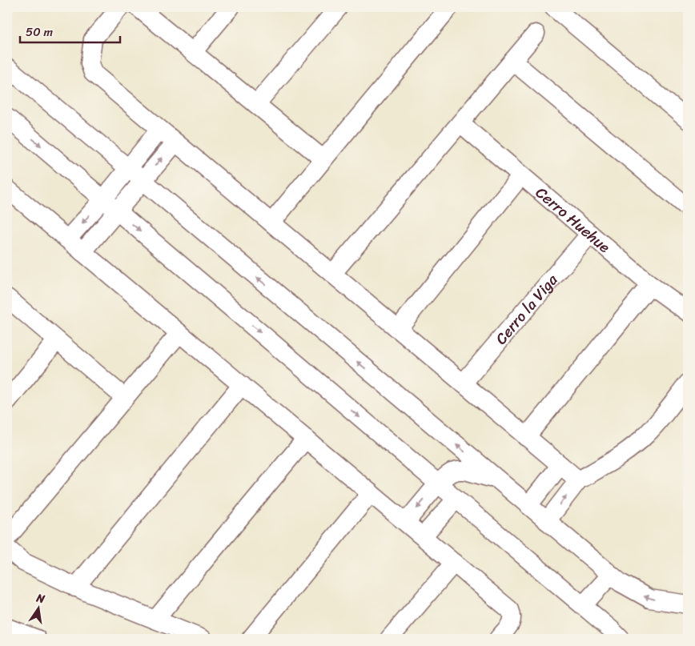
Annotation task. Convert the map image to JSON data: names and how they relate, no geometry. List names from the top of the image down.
{
  "streets": {
    "street": ["Cerro Huehue", "Cerro la Viga"]
  },
  "crossings": [
    ["Cerro Huehue", "Cerro la Viga"]
  ],
  "scale_bar": "50 m",
  "north": "top"
}
